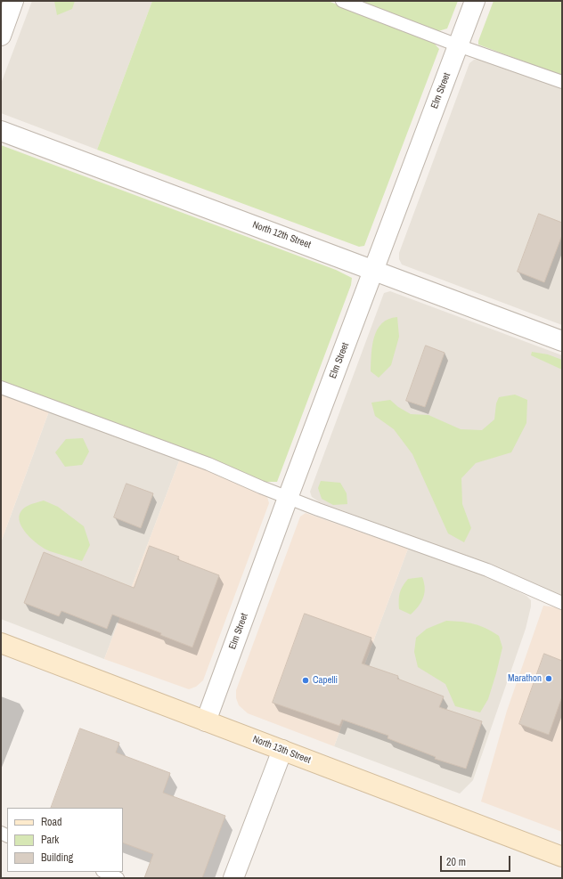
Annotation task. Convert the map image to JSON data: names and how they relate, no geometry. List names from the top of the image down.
{
  "streets": {
    "main road": ["North 13th Street"],
    "street": ["Elm Street", "North 12th Street"]
  },
  "crossings": [
    ["Elm Street", "North 12th Street"],
    ["Elm Street", "North 13th Street"]
  ],
  "places": ["Marathon", "Capelli"],
  "legend": ["Road", "Park", "Building"],
  "scale_bar": "20 m"
}
